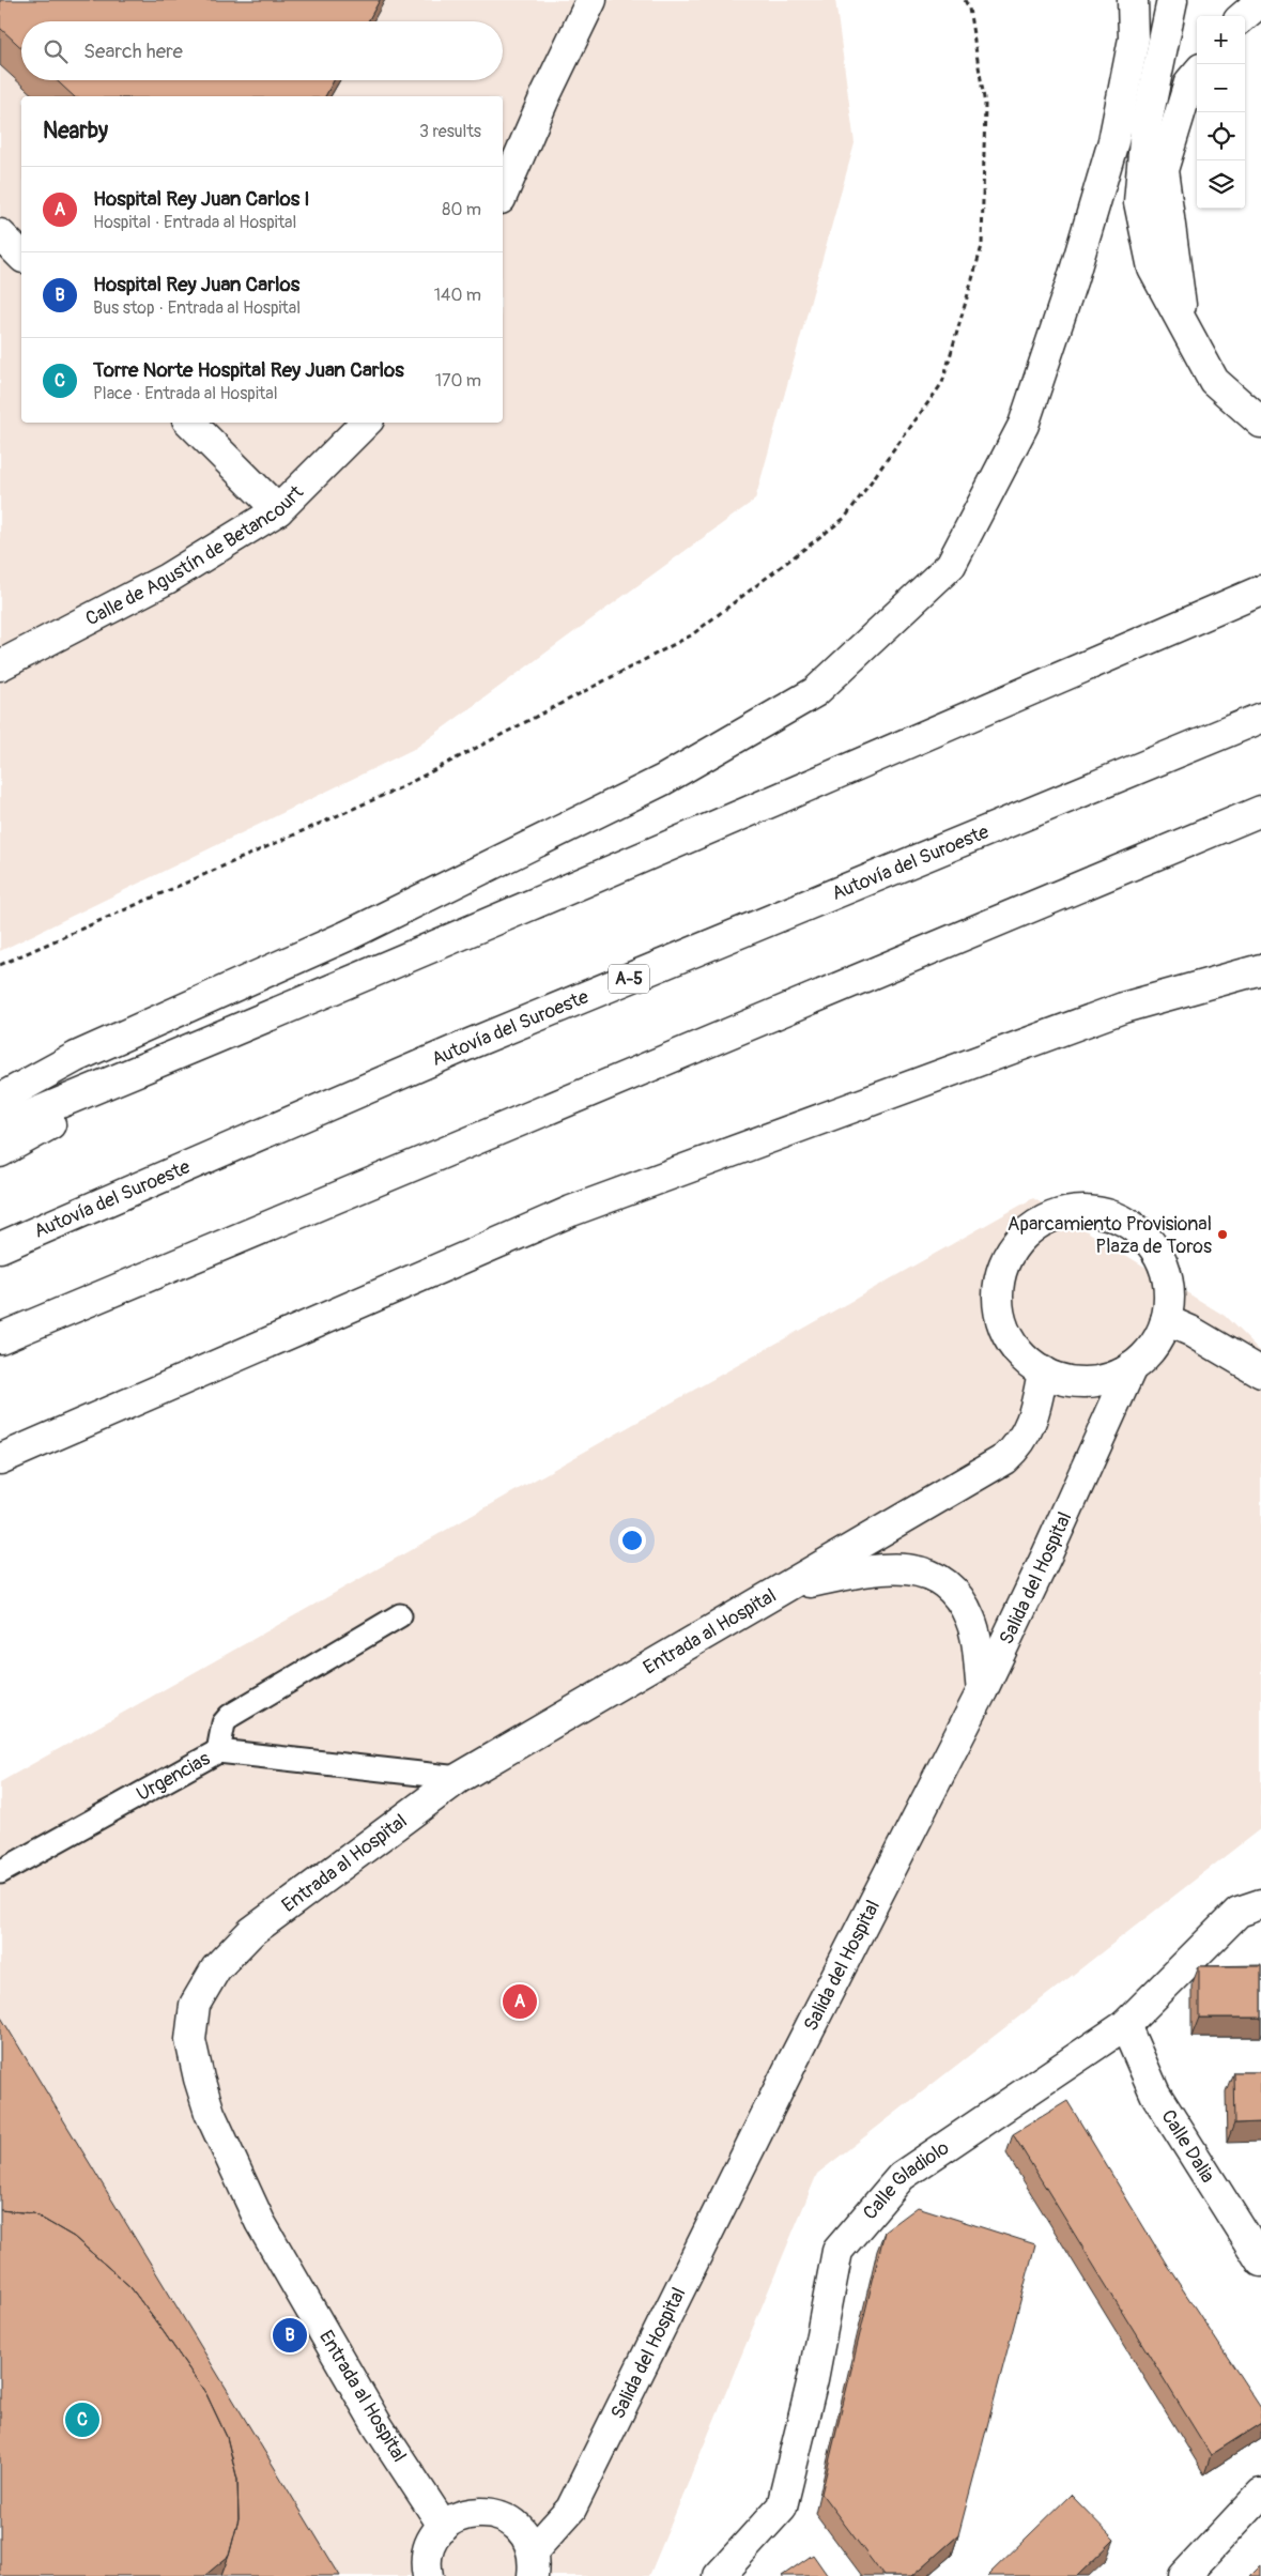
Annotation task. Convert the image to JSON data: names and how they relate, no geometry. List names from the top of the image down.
{
  "streets": {
    "main road": [
      "Calle de Agustín de Betancourt",
      "Autovía del Suroeste",
      "A-5",
      "Salida del Hospital",
      "Entrada al Hospital",
      "Calle Dalia",
      "Calle Gladiolo"
    ],
    "lane": ["Urgencias"]
  },
  "crossings": [
    ["Salida del Hospital", "Entrada al Hospital"],
    ["Entrada al Hospital", "Urgencias"],
    ["Calle Dalia", "Calle Gladiolo"]
  ],
  "places": ["Aparcamiento Provisional Plaza de Toros"],
  "page": {
    "map_buttons": ["+", "−"],
    "search": "Search here",
    "heading": ["Nearby", "3 results"],
    "list": [
      {
        "mark": "A",
        "name": "Hospital Rey Juan Carlos I",
        "note": "Hospital · Entrada al Hospital",
        "value": "80 m"
      },
      {
        "mark": "B",
        "name": "Hospital Rey Juan Carlos",
        "note": "Bus stop · Entrada al Hospital",
        "value": "140 m"
      },
      {
        "mark": "C",
        "name": "Torre Norte Hospital Rey Juan Carlos",
        "note": "Place · Entrada al Hospital",
        "value": "170 m"
      }
    ],
    "pins": ["A", "B", "C"]
  }
}
